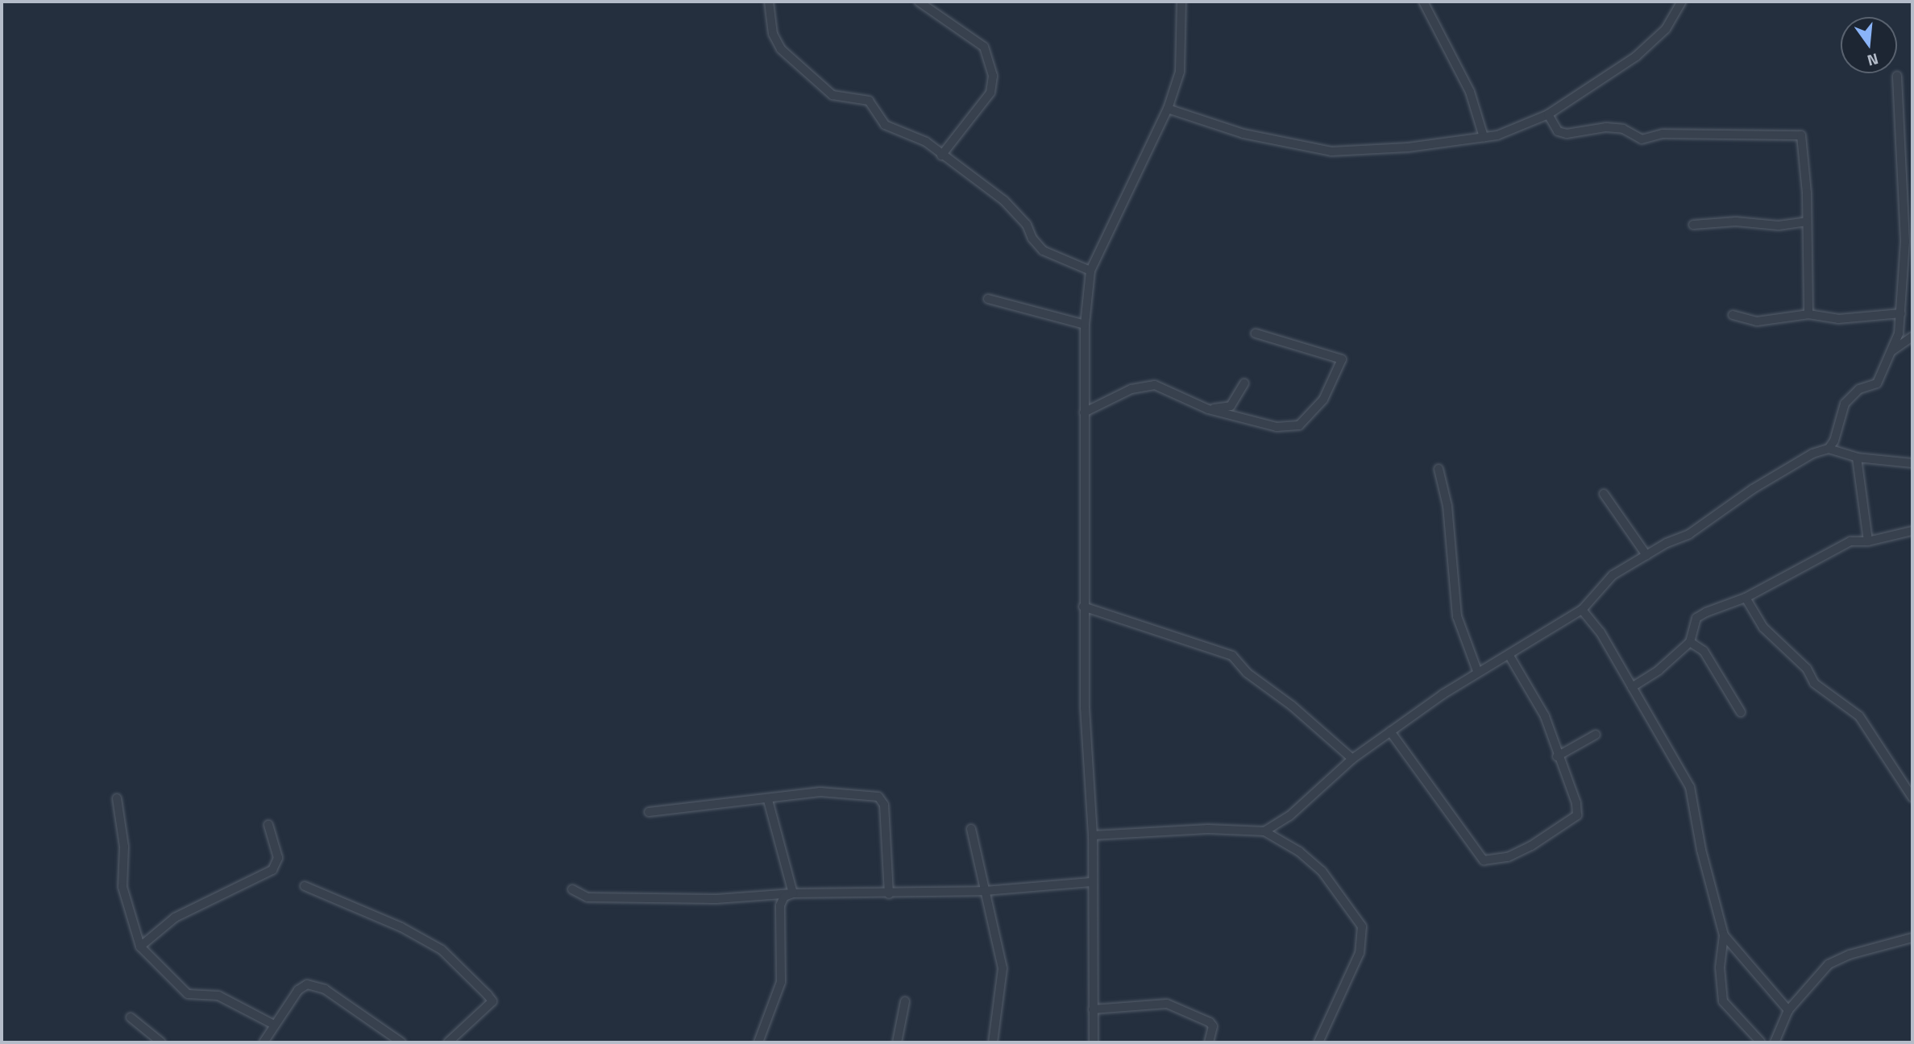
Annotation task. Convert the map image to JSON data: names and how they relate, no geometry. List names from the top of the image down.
{
  "north": "bottom"
}
